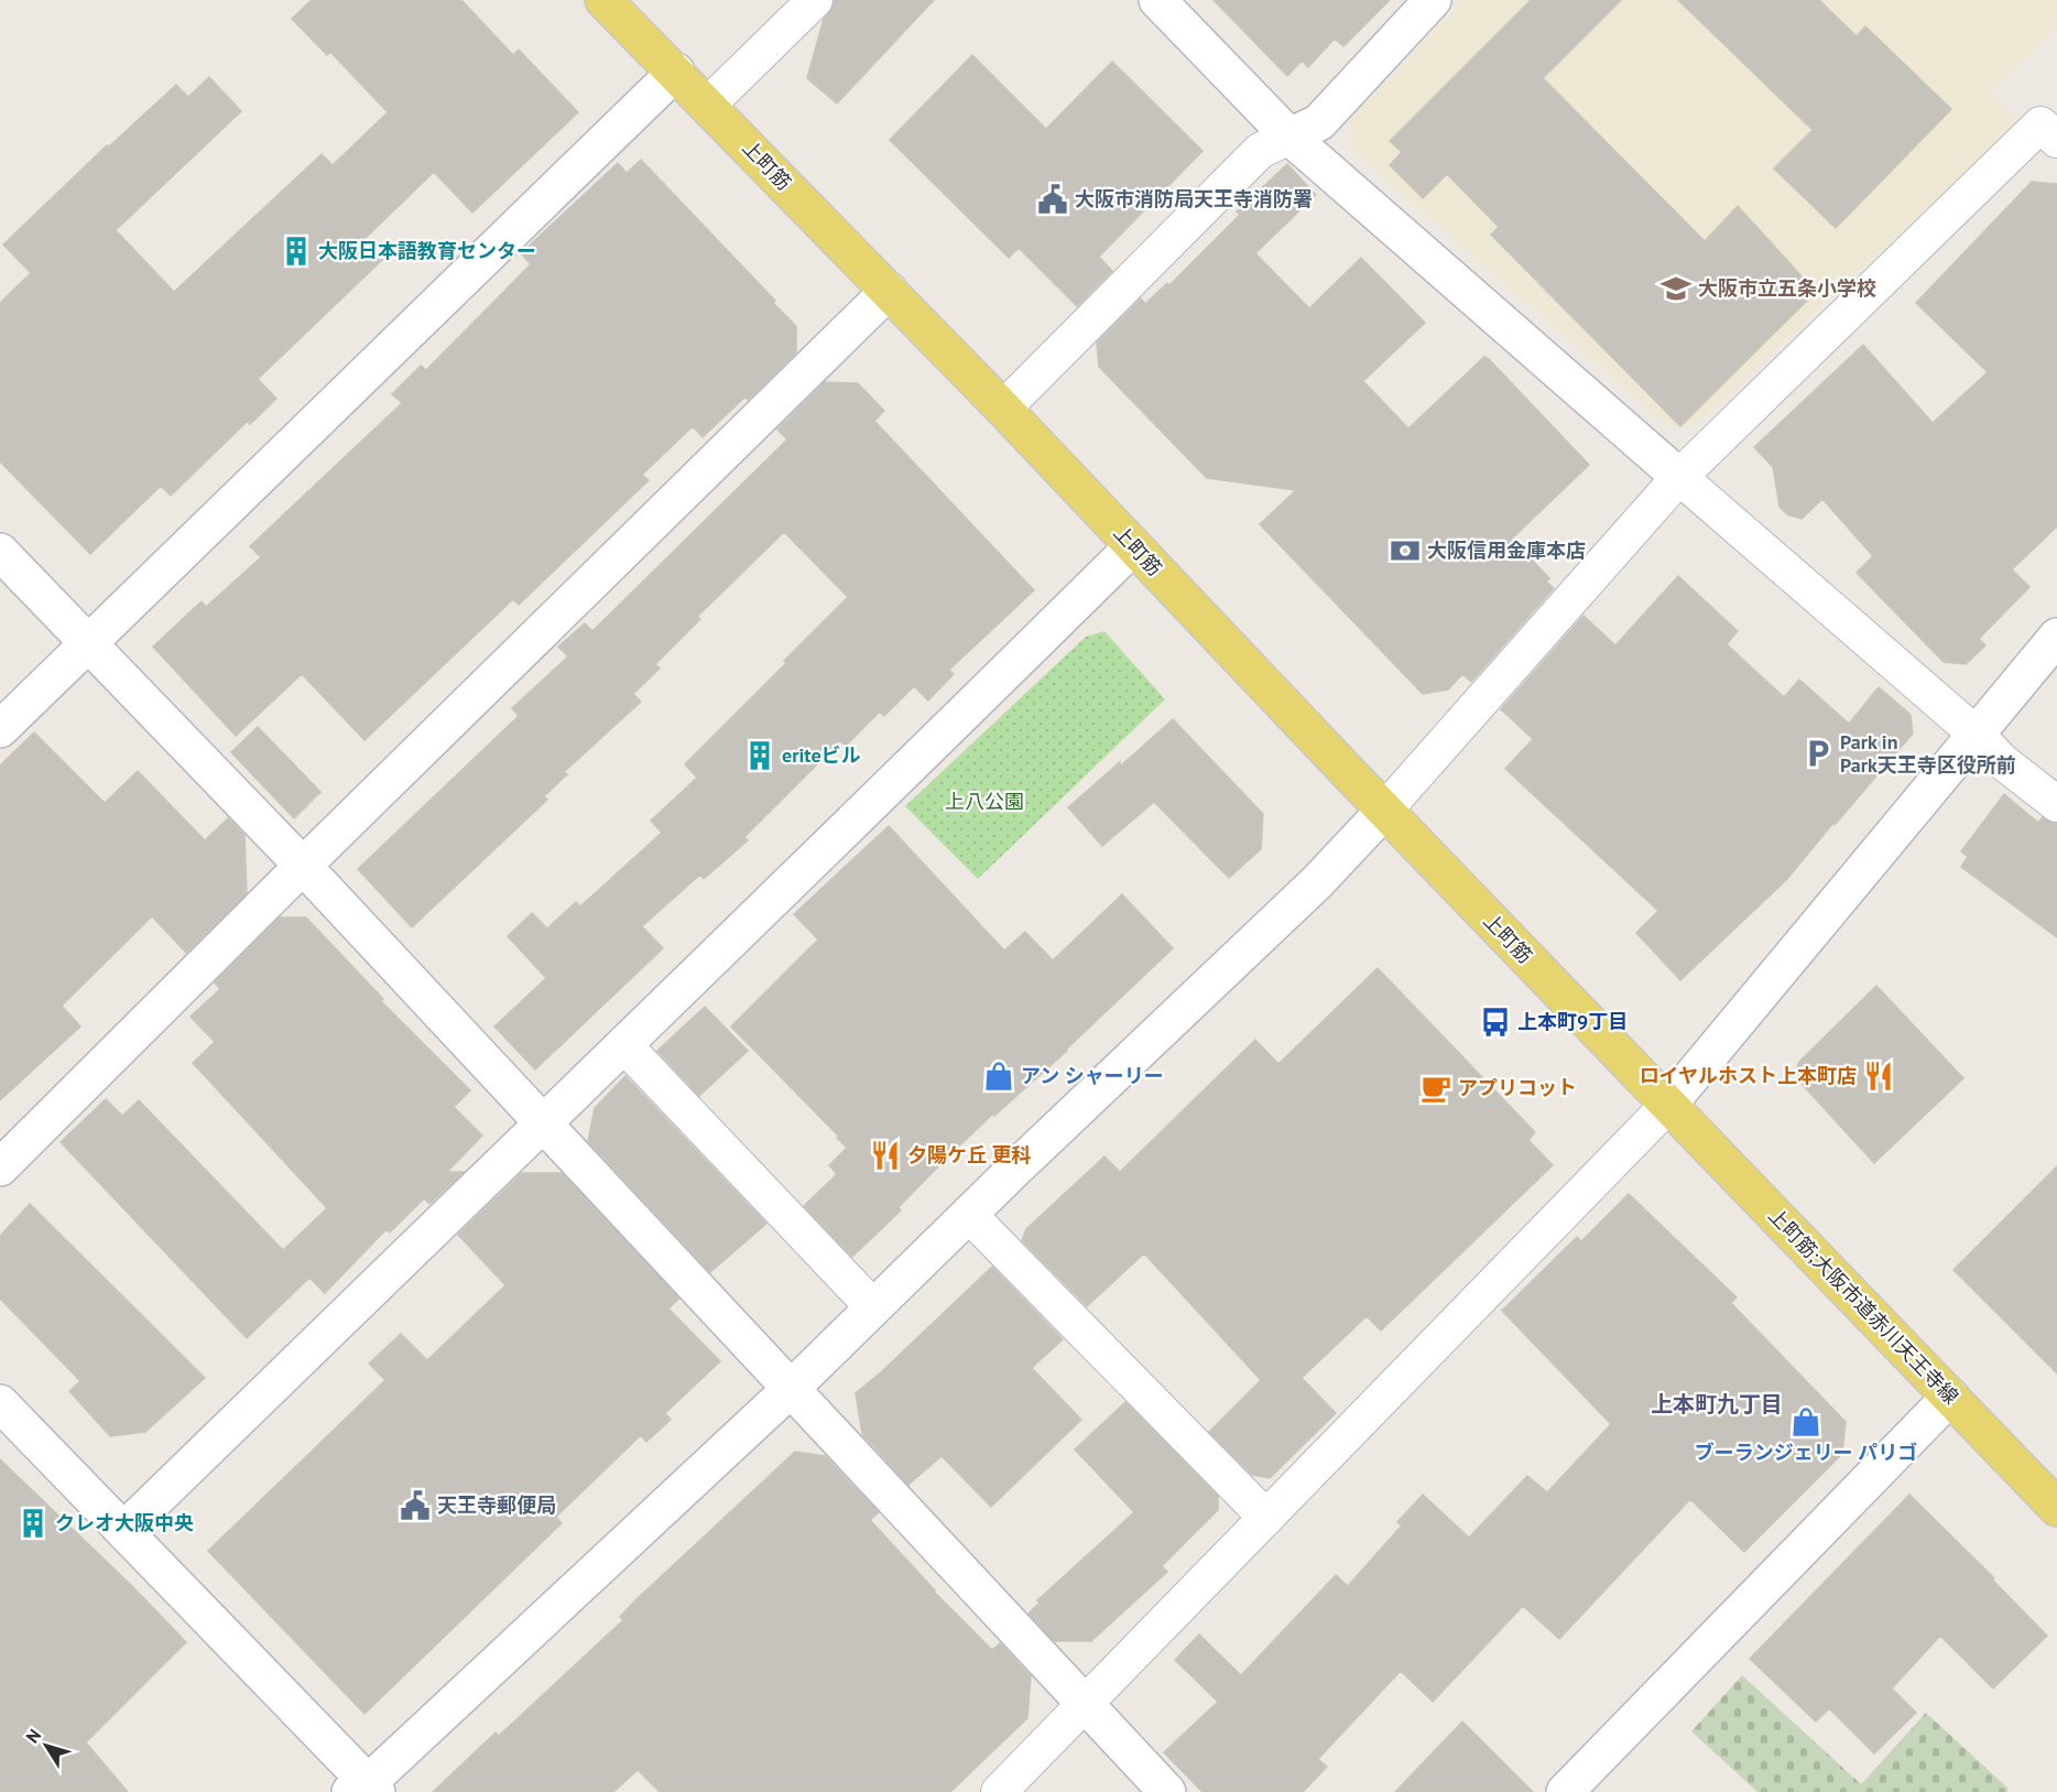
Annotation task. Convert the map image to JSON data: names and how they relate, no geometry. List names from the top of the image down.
{
  "streets": {
    "main road": ["上町筋", "上町筋;大阪市道赤川天王寺線"]
  },
  "crossings": [
    ["上町筋", "上町筋;大阪市道赤川天王寺線"]
  ],
  "districts": ["上本町九丁目"],
  "parks": ["上八公園"],
  "places": {
    "public building": ["大阪市消防局天王寺消防署", "天王寺郵便局"],
    "building": ["大阪日本語教育センター", "eriteビル", "クレオ大阪中央"],
    "school or university": ["大阪市立五条小学校"],
    "bank": ["大阪信用金庫本店"],
    "parking": ["Park in Park天王寺区役所前"],
    "bus stop": ["上本町9丁目"],
    "shop": ["アン シャーリー", "ブーランジェリー パリゴ"],
    "restaurant": ["ロイヤルホスト上本町店", "夕陽ケ丘 更科"],
    "cafe": ["アプリコット"]
  },
  "north": "top left"
}
